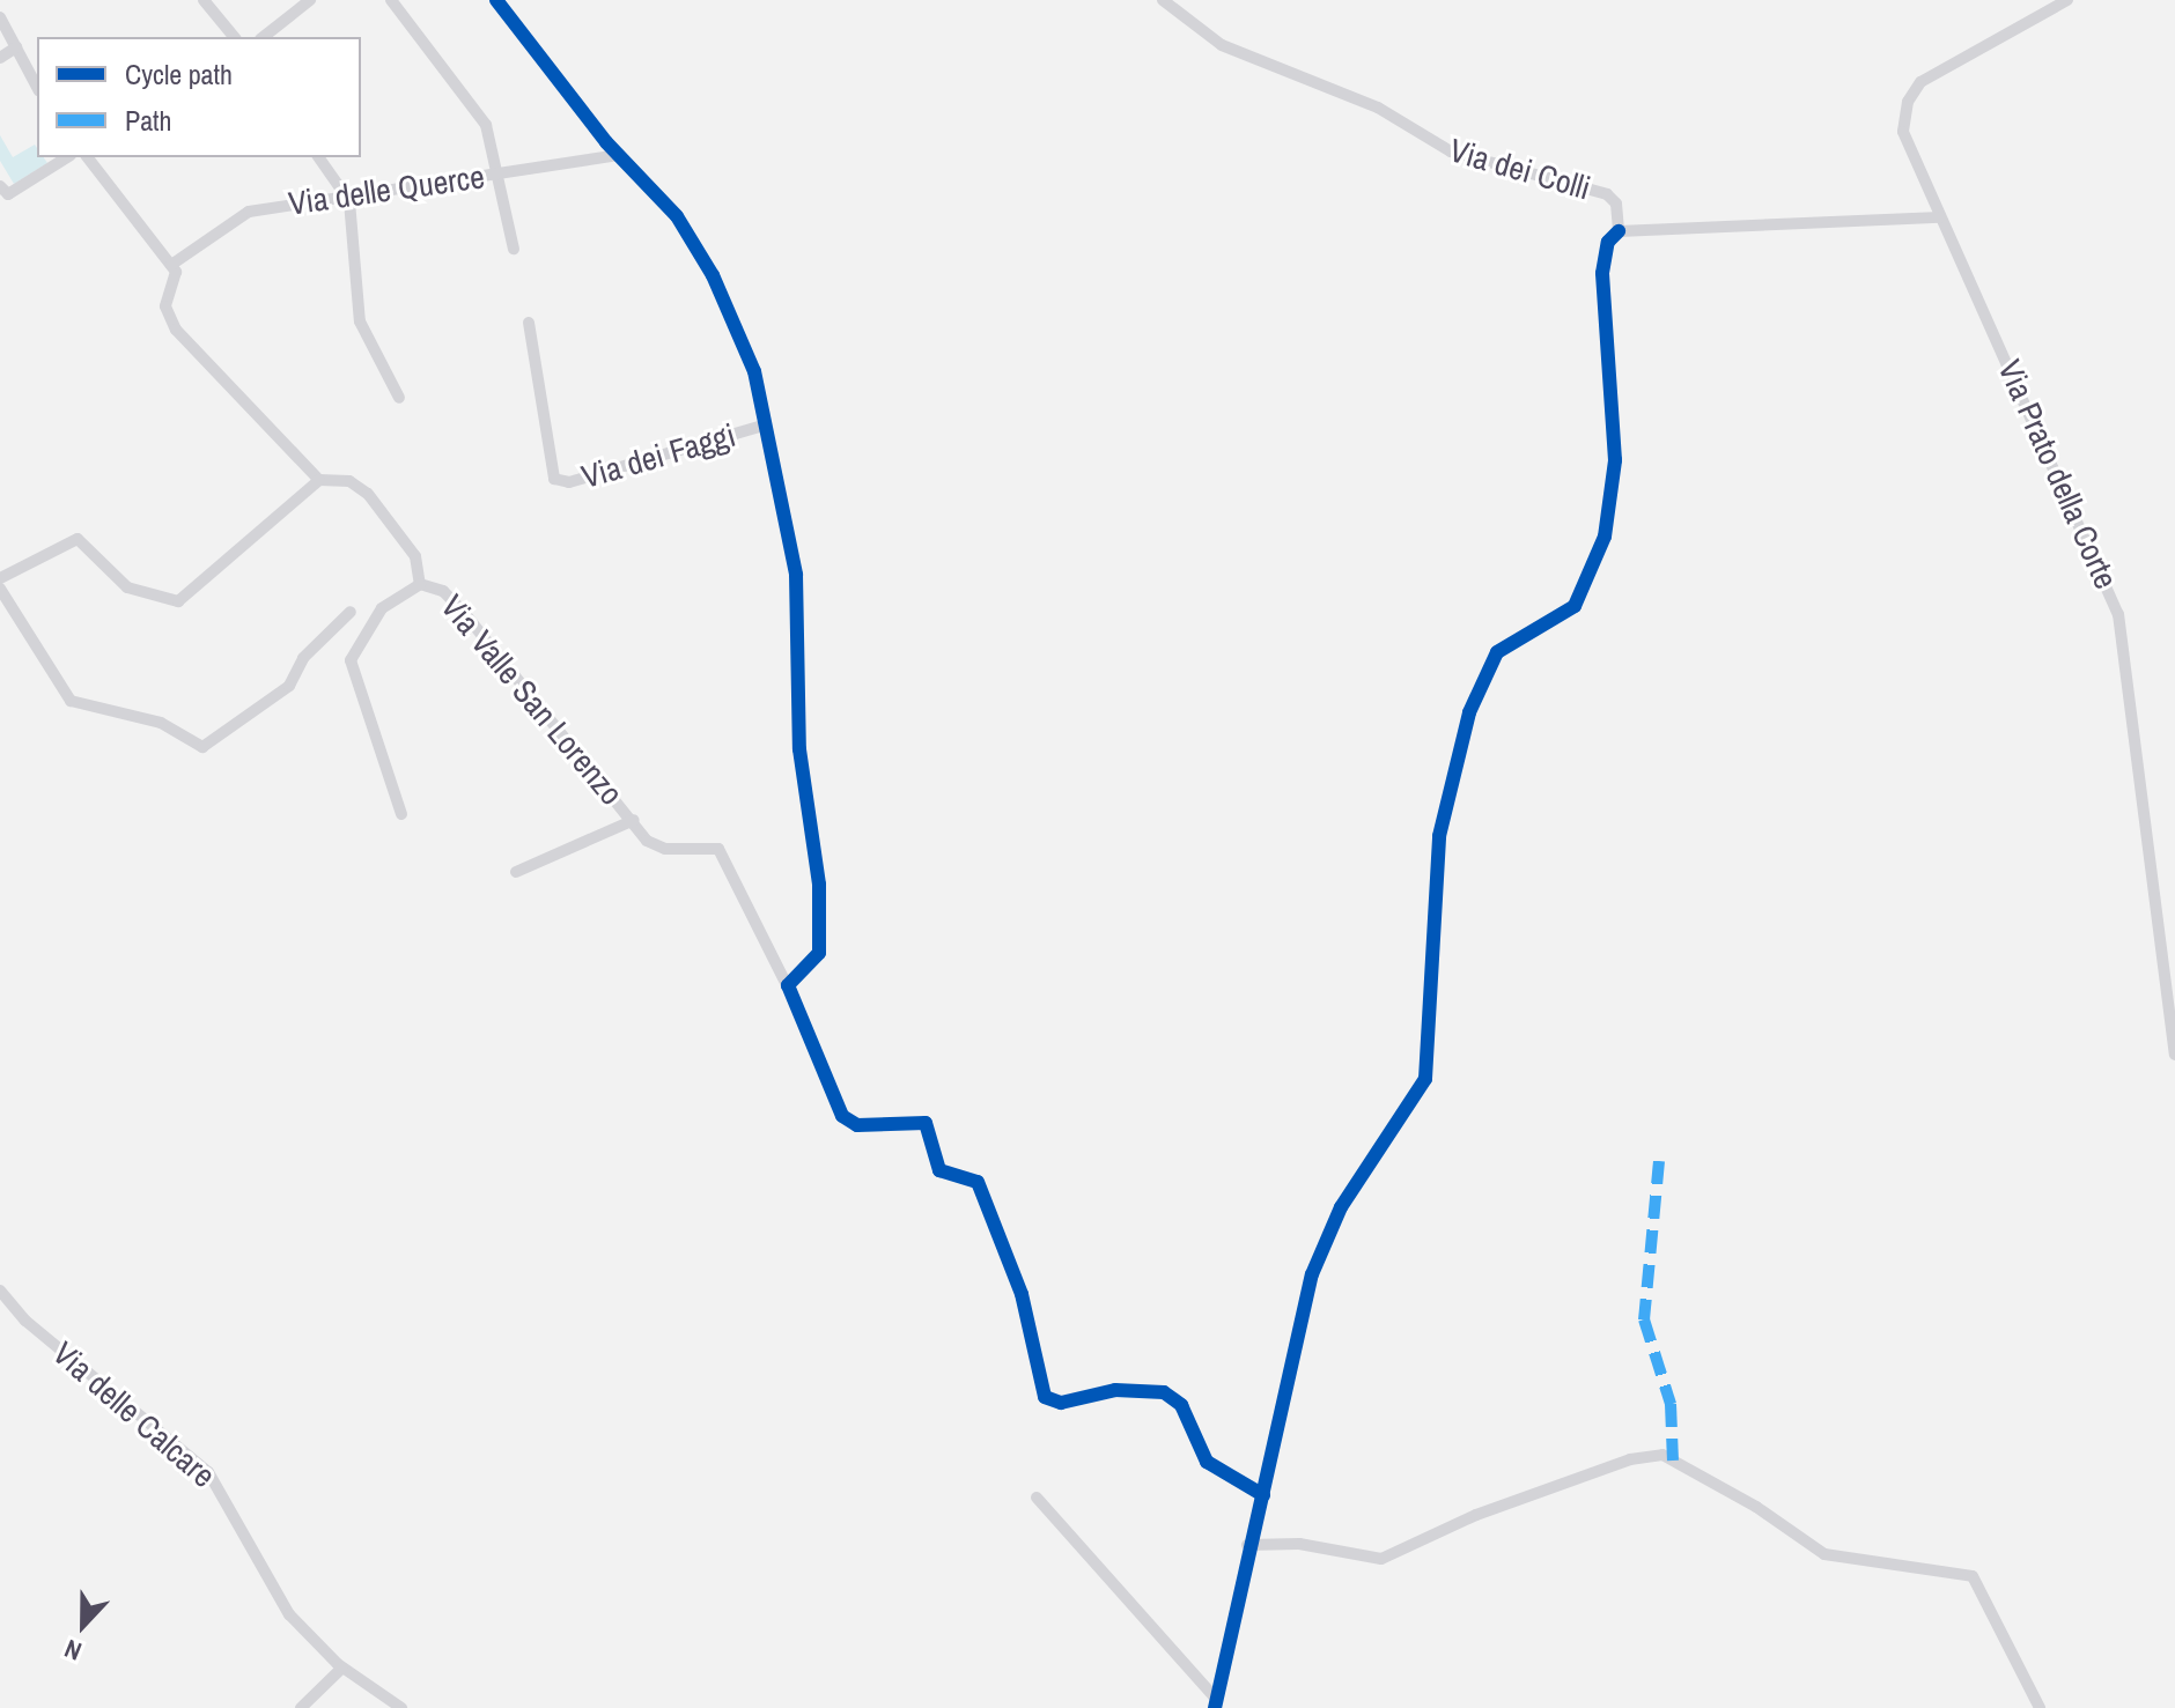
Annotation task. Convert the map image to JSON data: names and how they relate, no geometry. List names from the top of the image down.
{
  "streets": {
    "street": [
      "Via dei Colli",
      "Via delle Querce",
      "Via dei Faggi",
      "Via Prato della Corte",
      "Via Valle San Lorenzo",
      "Via delle Calcare"
    ]
  },
  "crossings": [
    ["Via dei Colli", "Via Prato della Corte"]
  ],
  "legend": ["Cycle path", "Path"],
  "north": "bottom"
}
